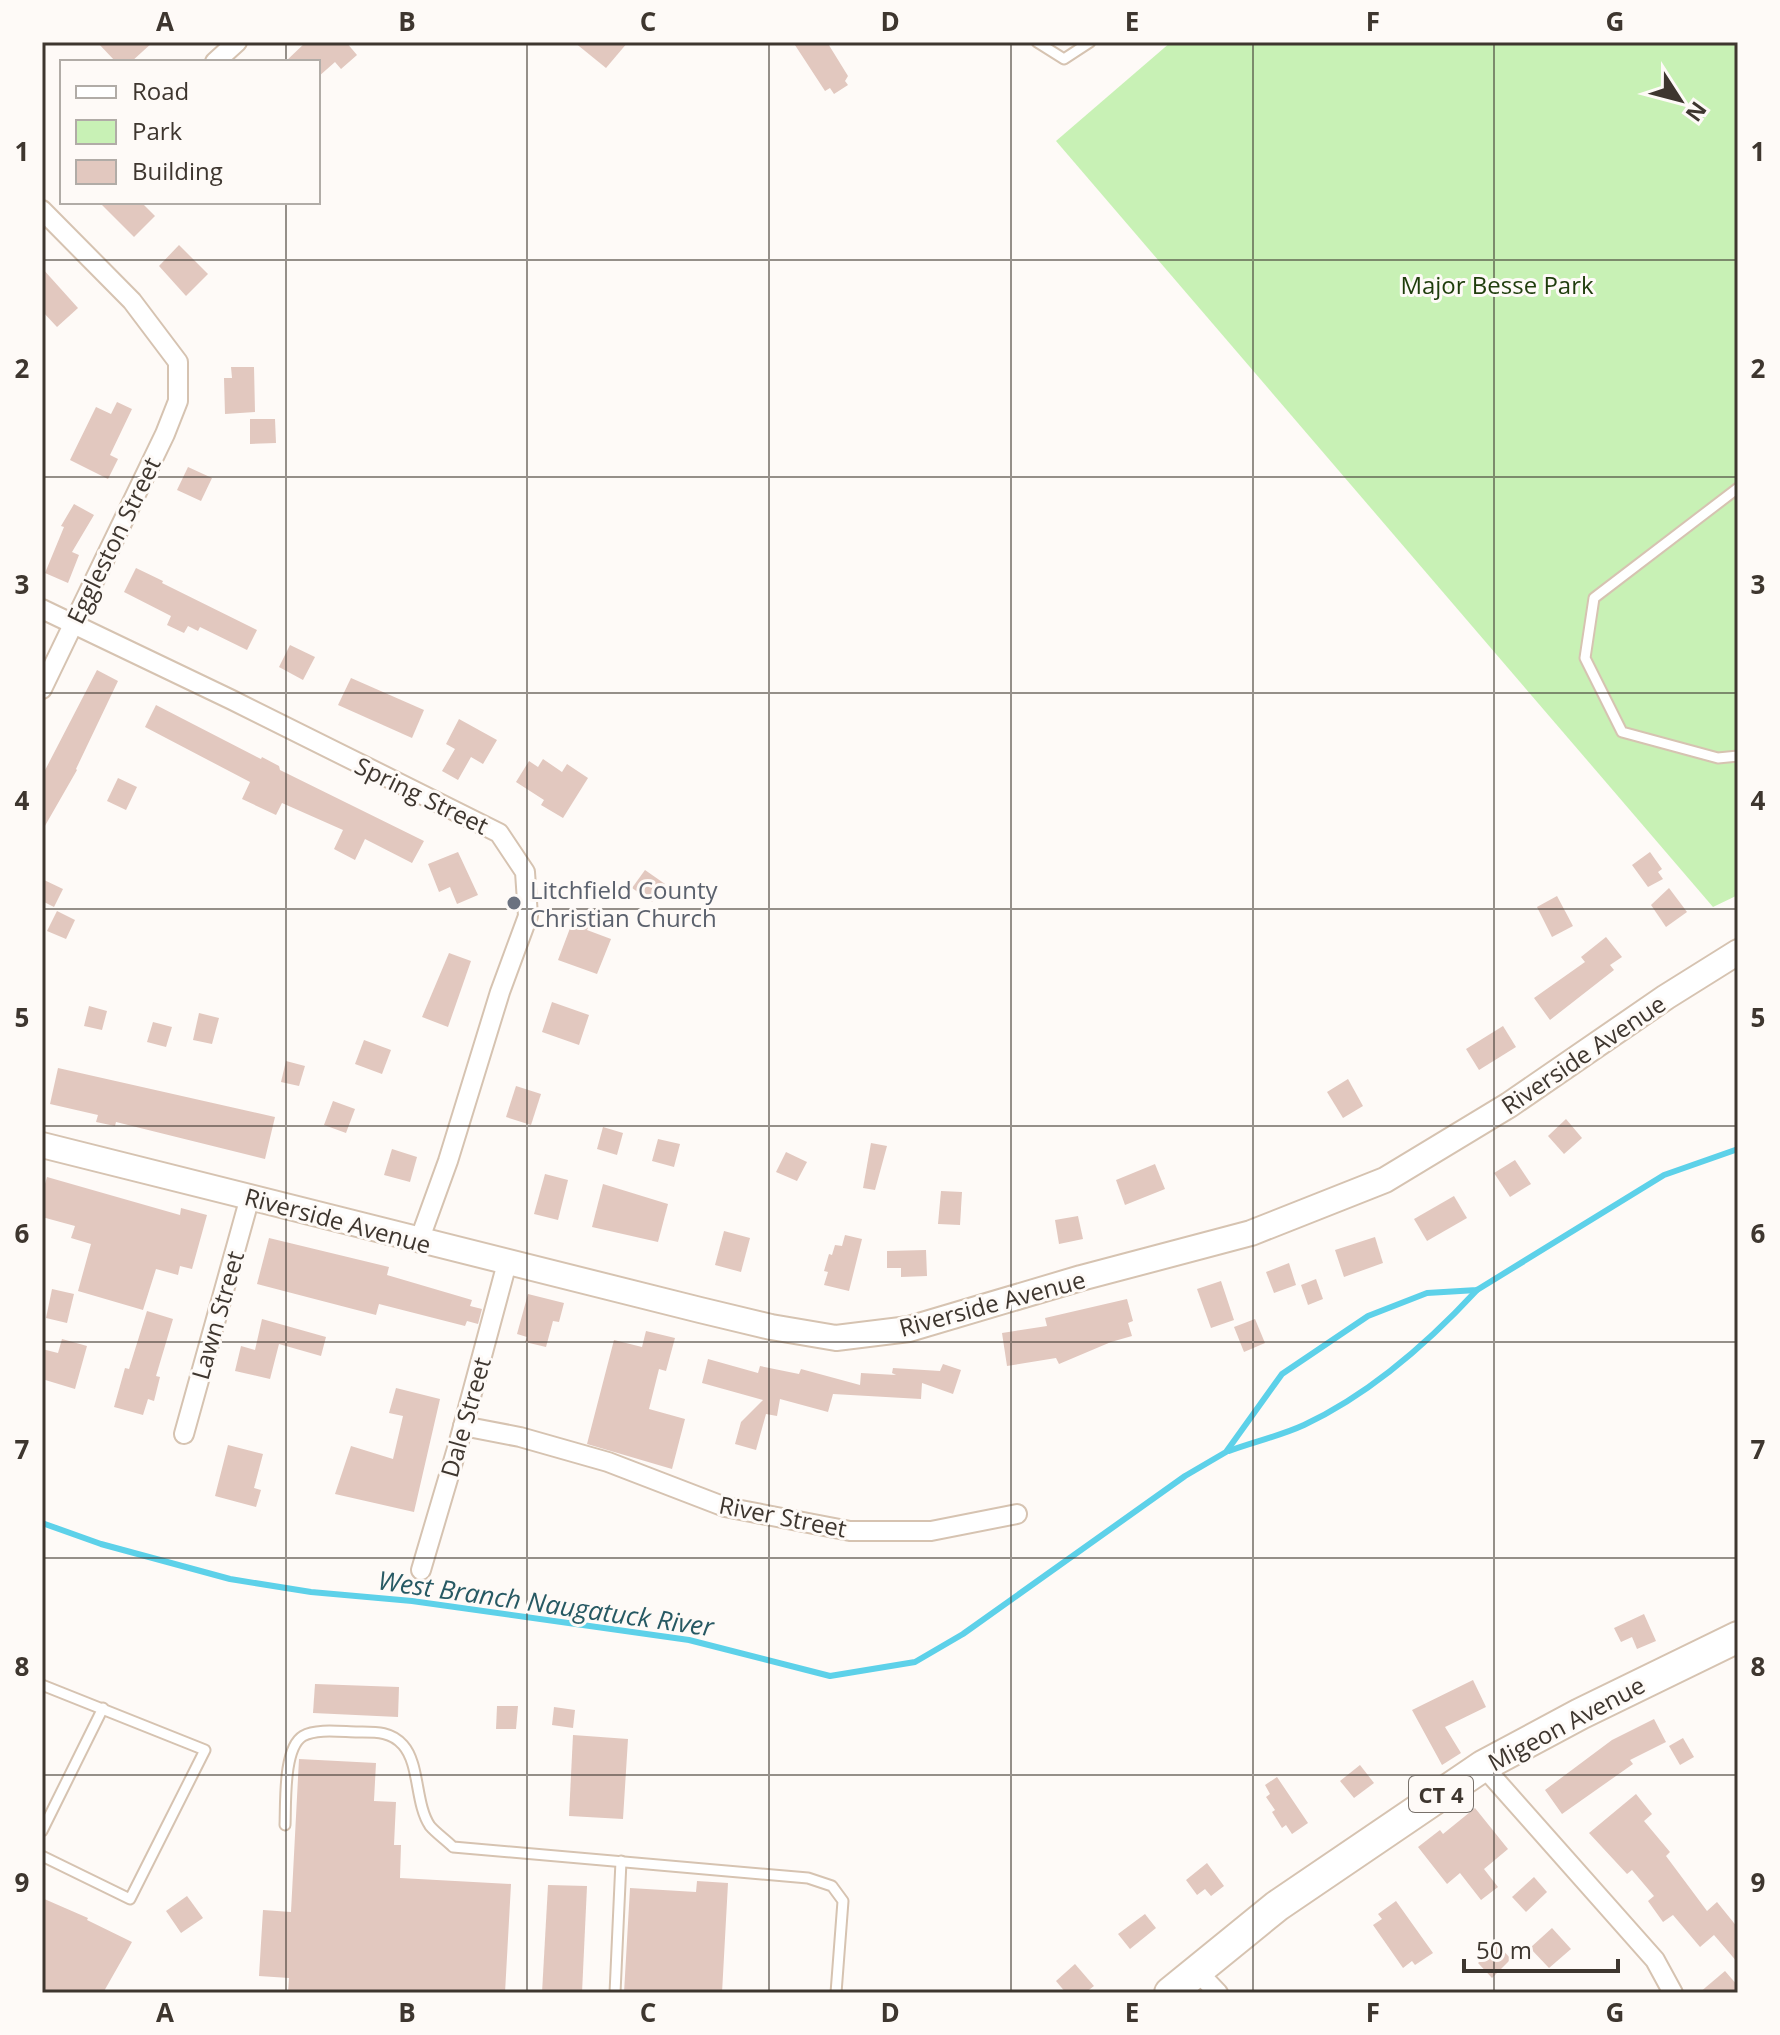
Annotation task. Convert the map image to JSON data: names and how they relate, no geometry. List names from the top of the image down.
{
  "streets": {
    "main road": ["Migeon Avenue", "CT 4"],
    "street": [
      "Eggleston Street",
      "Spring Street",
      "Riverside Avenue",
      "Lawn Street",
      "Dale Street",
      "River Street"
    ]
  },
  "crossings": [
    ["Eggleston Street", "Spring Street"],
    ["Spring Street", "Riverside Avenue"],
    ["Riverside Avenue", "Lawn Street"],
    ["Riverside Avenue", "Dale Street"],
    ["Dale Street", "River Street"]
  ],
  "water": ["West Branch Naugatuck River"],
  "parks": ["Major Besse Park"],
  "places": ["Litchfield County Christian Church"],
  "legend": ["Road", "Park", "Building"],
  "scale_bar": "50 m",
  "north": "bottom right",
  "grid": {
    "columns": [
      "A",
      "B",
      "C",
      "D",
      "E",
      "F",
      "G"
    ],
    "rows": [
      "1",
      "2",
      "3",
      "4",
      "5",
      "6",
      "7",
      "8",
      "9"
    ]
  }
}
